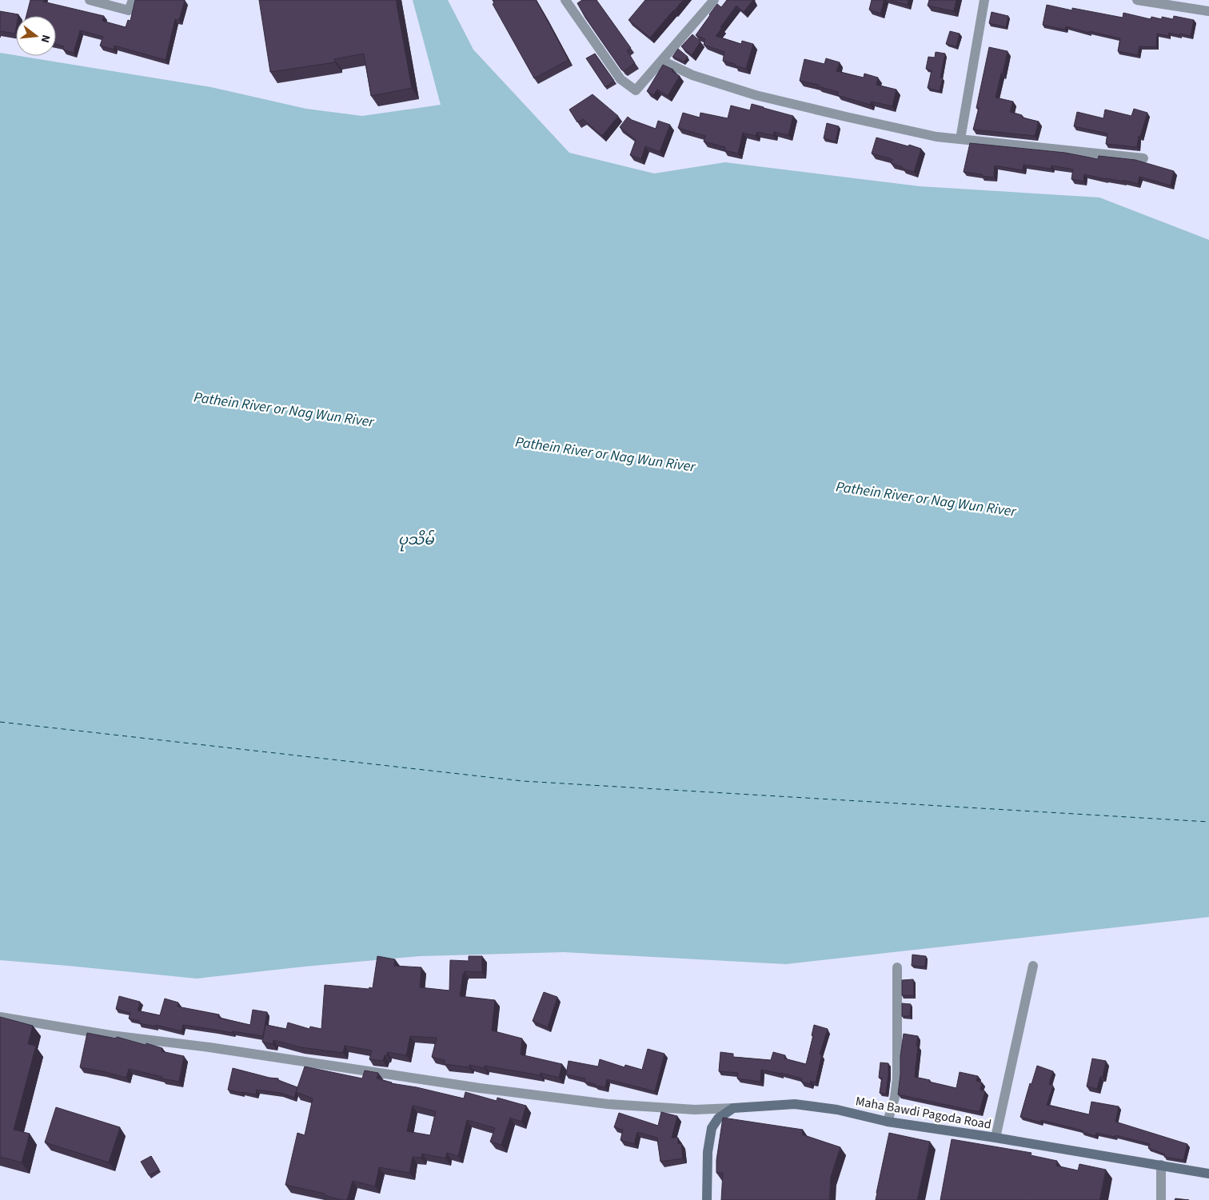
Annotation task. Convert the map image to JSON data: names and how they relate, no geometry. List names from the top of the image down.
{
  "streets": {
    "street": ["Maha Bawdi Pagoda Road"]
  },
  "water": ["Pathein River or Nag Wun River", "ပုသိမ်"],
  "north": "right"
}
